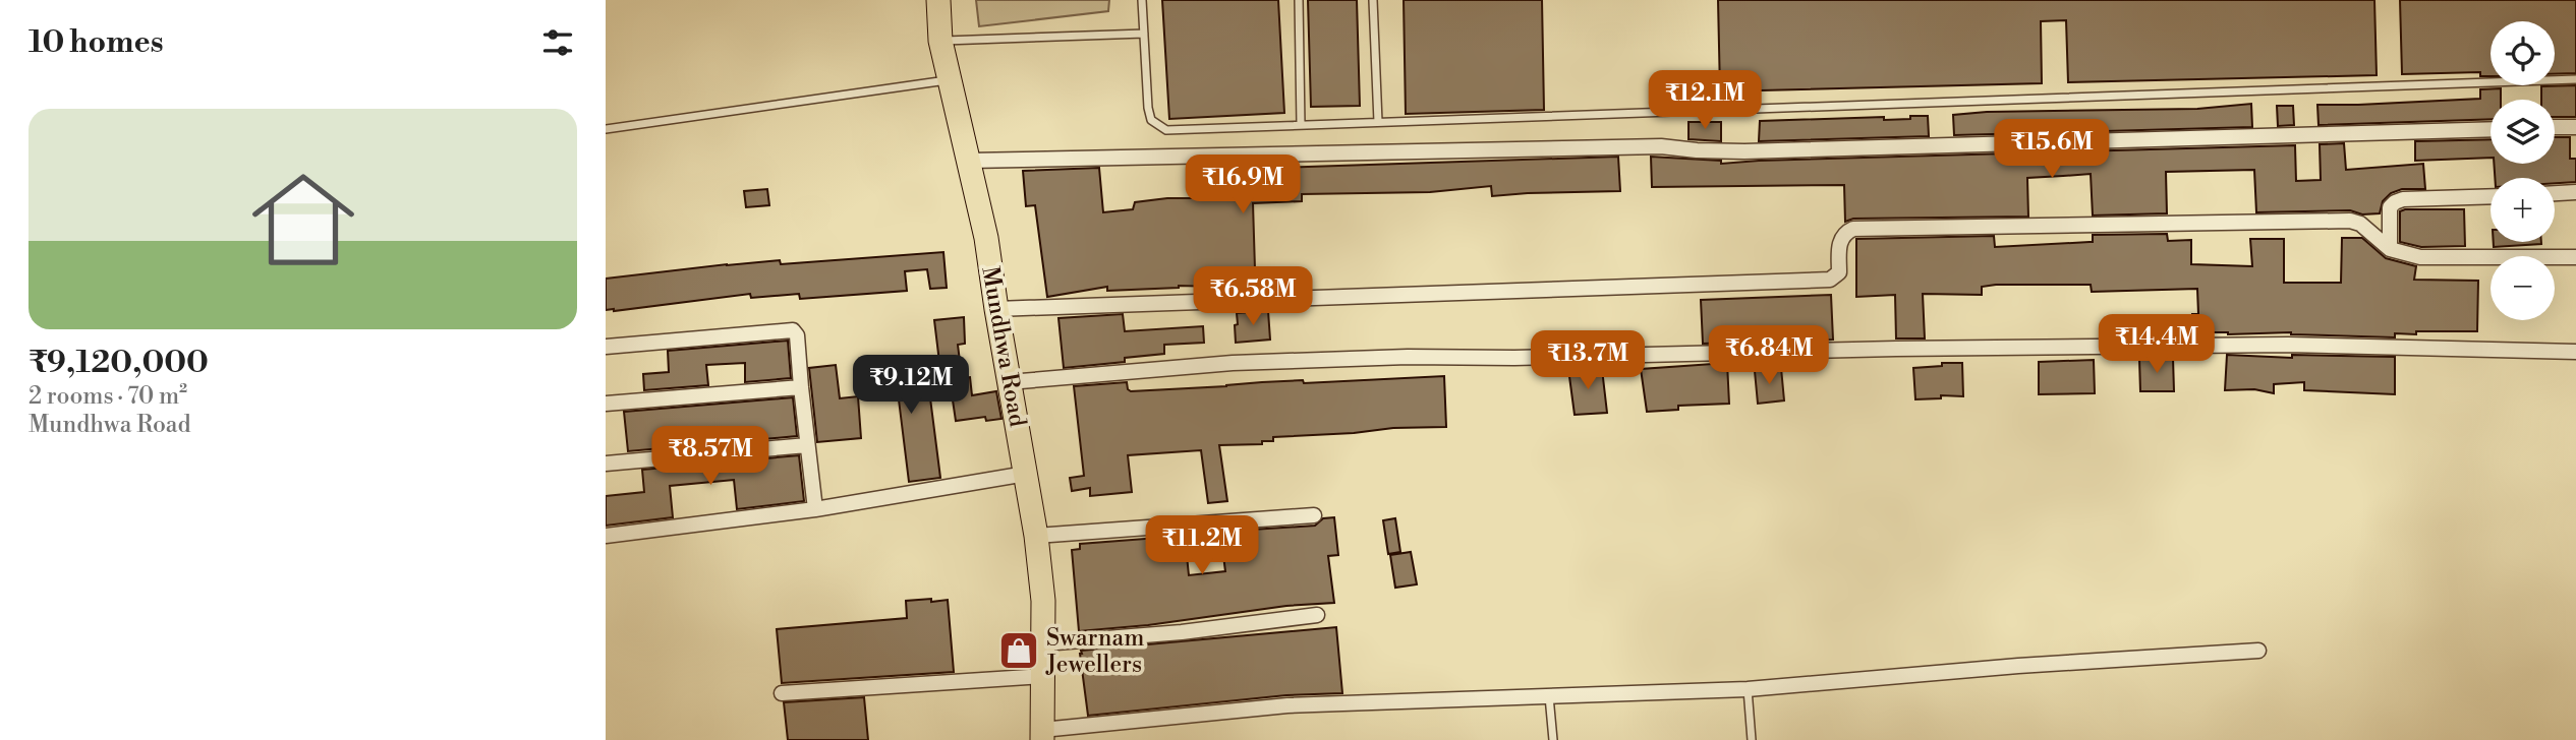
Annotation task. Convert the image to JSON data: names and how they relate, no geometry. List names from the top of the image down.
{
  "streets": {
    "main road": ["Mundhwa Road"]
  },
  "places": {
    "shop": ["Swarnam Jewellers"]
  },
  "page": {
    "heading": "10 homes",
    "map_buttons": ["+", "−"],
    "price": [
      "₹12.1M",
      "₹15.6M",
      "₹16.9M",
      "₹6.58M",
      "₹14.4M",
      "₹6.84M",
      "₹13.7M",
      "₹9.12M",
      "₹8.57M",
      "₹11.2M"
    ],
    "list": [
      {
        "name": "₹9,120,000",
        "note": "2 rooms · 70 m² · Mundhwa Road"
      }
    ]
  }
}
